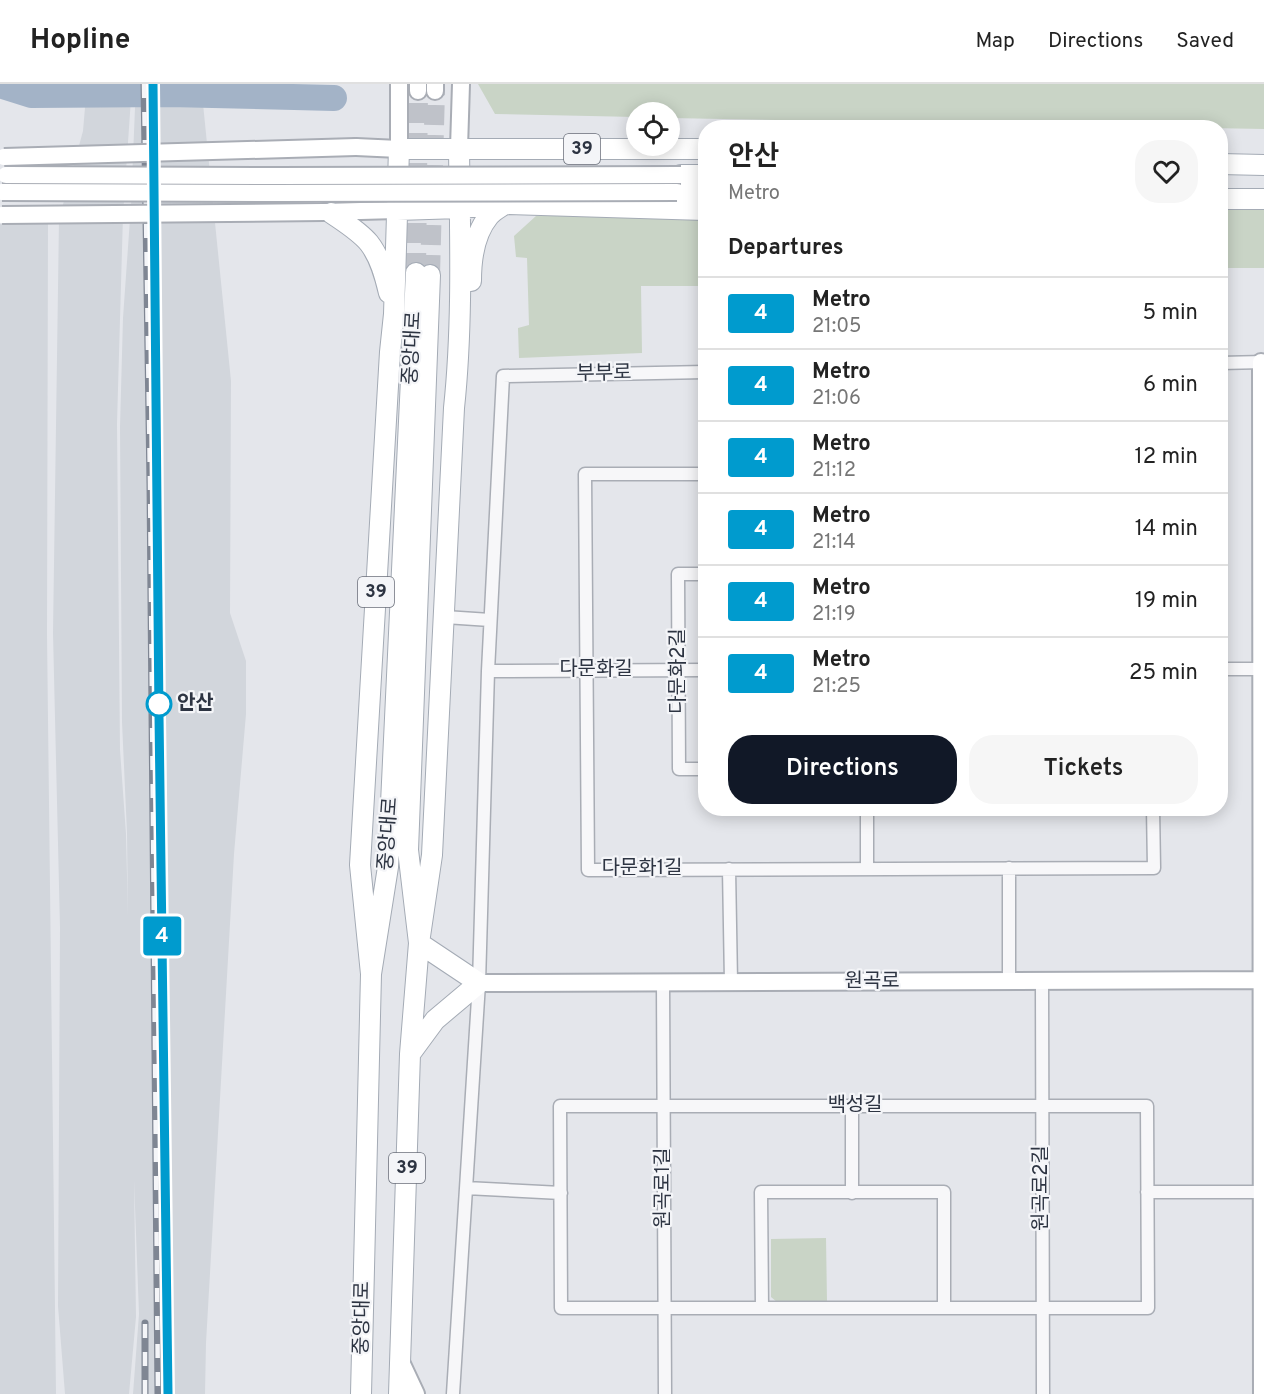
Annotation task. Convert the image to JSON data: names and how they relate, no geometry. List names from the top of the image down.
{
  "streets": {
    "main road": ["39", "중앙대로", "원곡로"],
    "street": [
      "부부로",
      "다문화길",
      "다문화2길",
      "다문화1길",
      "백성길",
      "원곡로1길",
      "원곡로2길"
    ]
  },
  "crossings": [
    ["39", "중앙대로"],
    ["다문화길", "다문화2길"],
    ["다문화길", "다문화1길"],
    ["원곡로", "원곡로1길"],
    ["원곡로", "원곡로2길"],
    ["백성길", "원곡로1길"],
    ["백성길", "원곡로2길"]
  ],
  "places": ["안산"],
  "lines": ["metro line 4"],
  "page": {
    "header": "Hopline",
    "nav": ["Map", "Directions", "Saved"],
    "on_map": "4",
    "heading": [
      ["안산", "Metro"],
      "Departures"
    ],
    "list": [
      {
        "mark": "4",
        "name": "Metro",
        "note": "21:05",
        "value": "5 min"
      },
      {
        "mark": "4",
        "name": "Metro",
        "note": "21:06",
        "value": "6 min"
      },
      {
        "mark": "4",
        "name": "Metro",
        "note": "21:12",
        "value": "12 min"
      },
      {
        "mark": "4",
        "name": "Metro",
        "note": "21:14",
        "value": "14 min"
      },
      {
        "mark": "4",
        "name": "Metro",
        "note": "21:19",
        "value": "19 min"
      },
      {
        "mark": "4",
        "name": "Metro",
        "note": "21:25",
        "value": "25 min"
      }
    ],
    "buttons": ["Directions", "Tickets"]
  }
}
